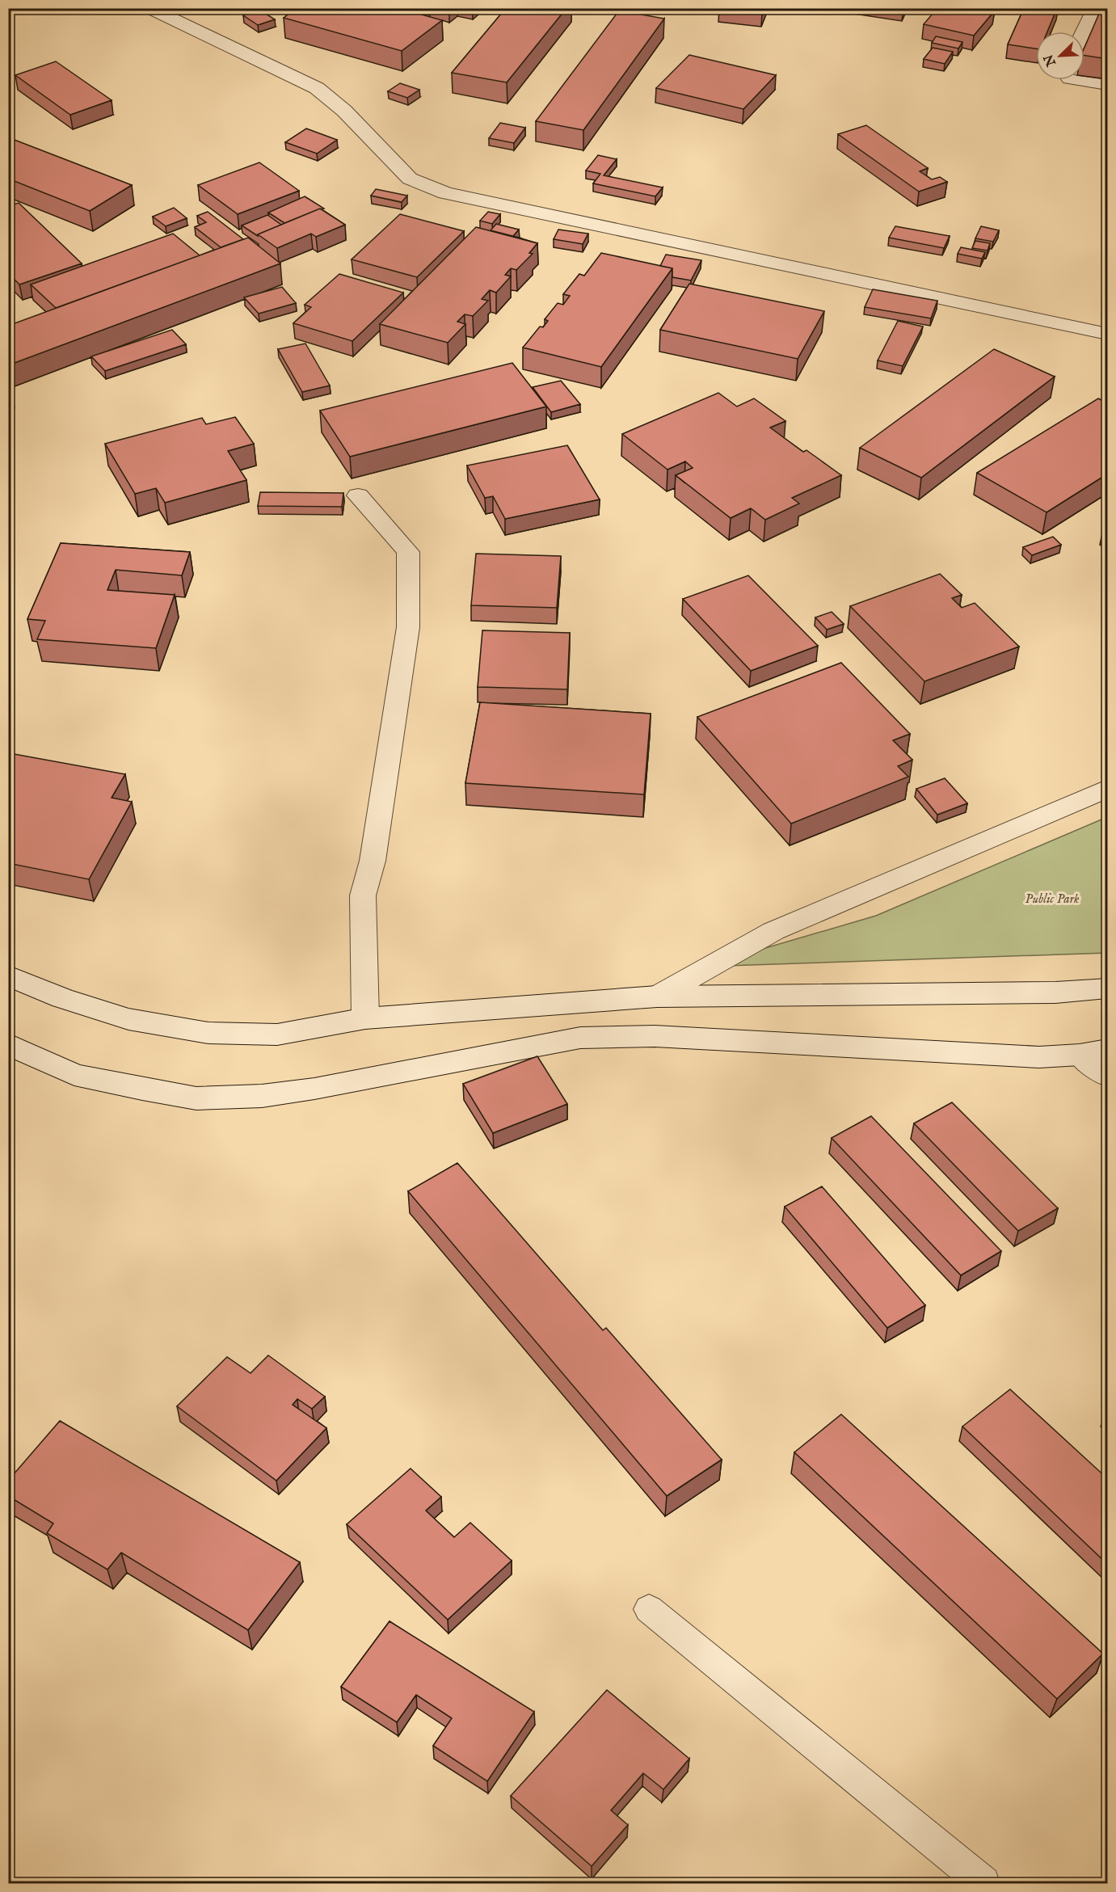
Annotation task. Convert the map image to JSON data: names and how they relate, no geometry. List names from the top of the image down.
{
  "parks": ["Public Park"],
  "north": "bottom left"
}
